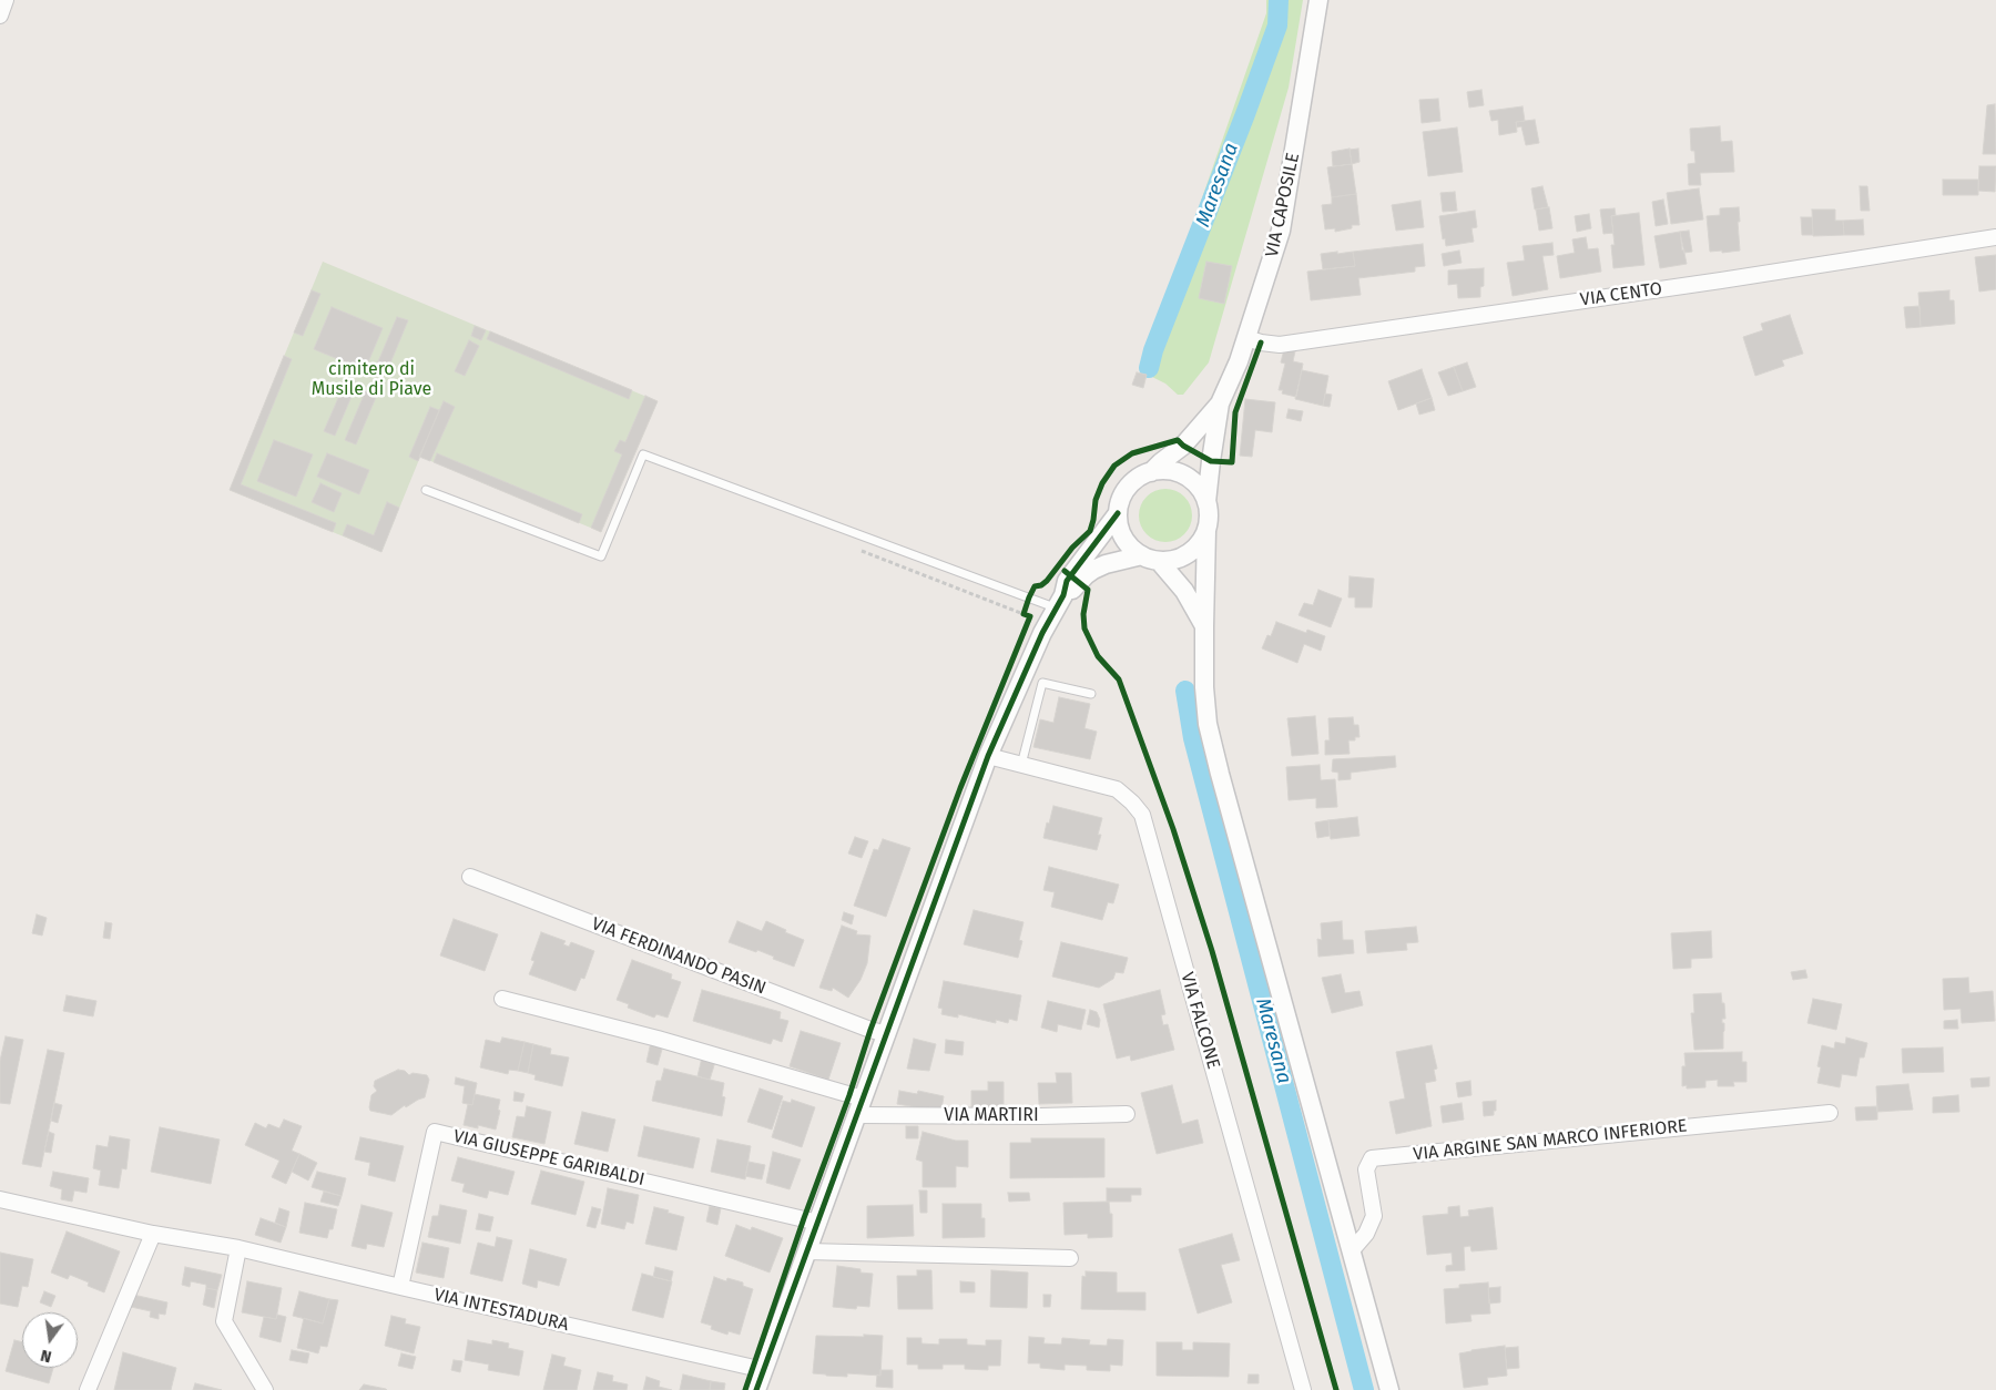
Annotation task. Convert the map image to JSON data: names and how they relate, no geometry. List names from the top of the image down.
{
  "streets": {
    "street": [
      "VIA CAPOSILE",
      "VIA CENTO",
      "VIA FERDINANDO PASIN",
      "VIA FALCONE",
      "VIA MARTIRI",
      "VIA ARGINE SAN MARCO INFERIORE",
      "VIA GIUSEPPE GARIBALDI",
      "VIA INTESTADURA"
    ]
  },
  "crossings": [
    ["VIA CAPOSILE", "VIA CENTO"],
    ["VIA GIUSEPPE GARIBALDI", "VIA INTESTADURA"]
  ],
  "water": ["Maresana"],
  "parks": ["cimitero di Musile di Piave"],
  "north": "bottom"
}
